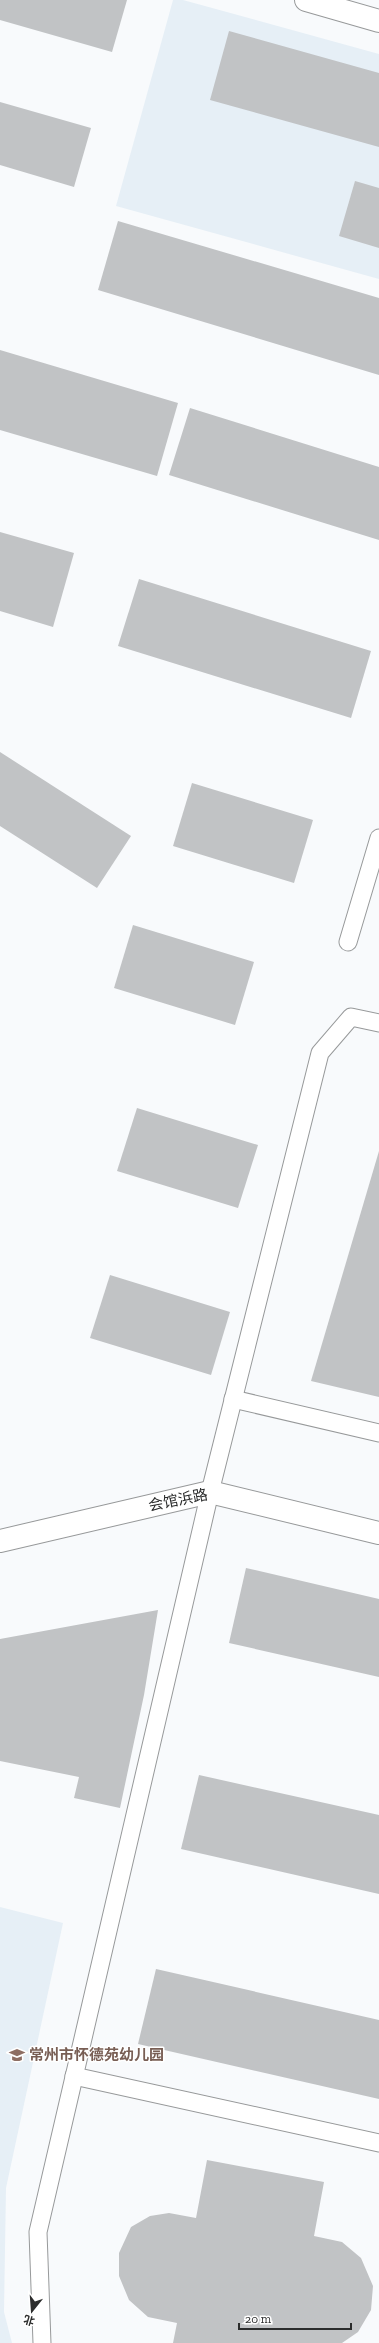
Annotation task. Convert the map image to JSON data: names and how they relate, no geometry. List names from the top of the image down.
{
  "streets": {
    "street": ["会馆浜路"]
  },
  "places": {
    "school or university": ["常州市怀德苑幼儿园"]
  },
  "scale_bar": "20 m",
  "north": "bottom"
}
